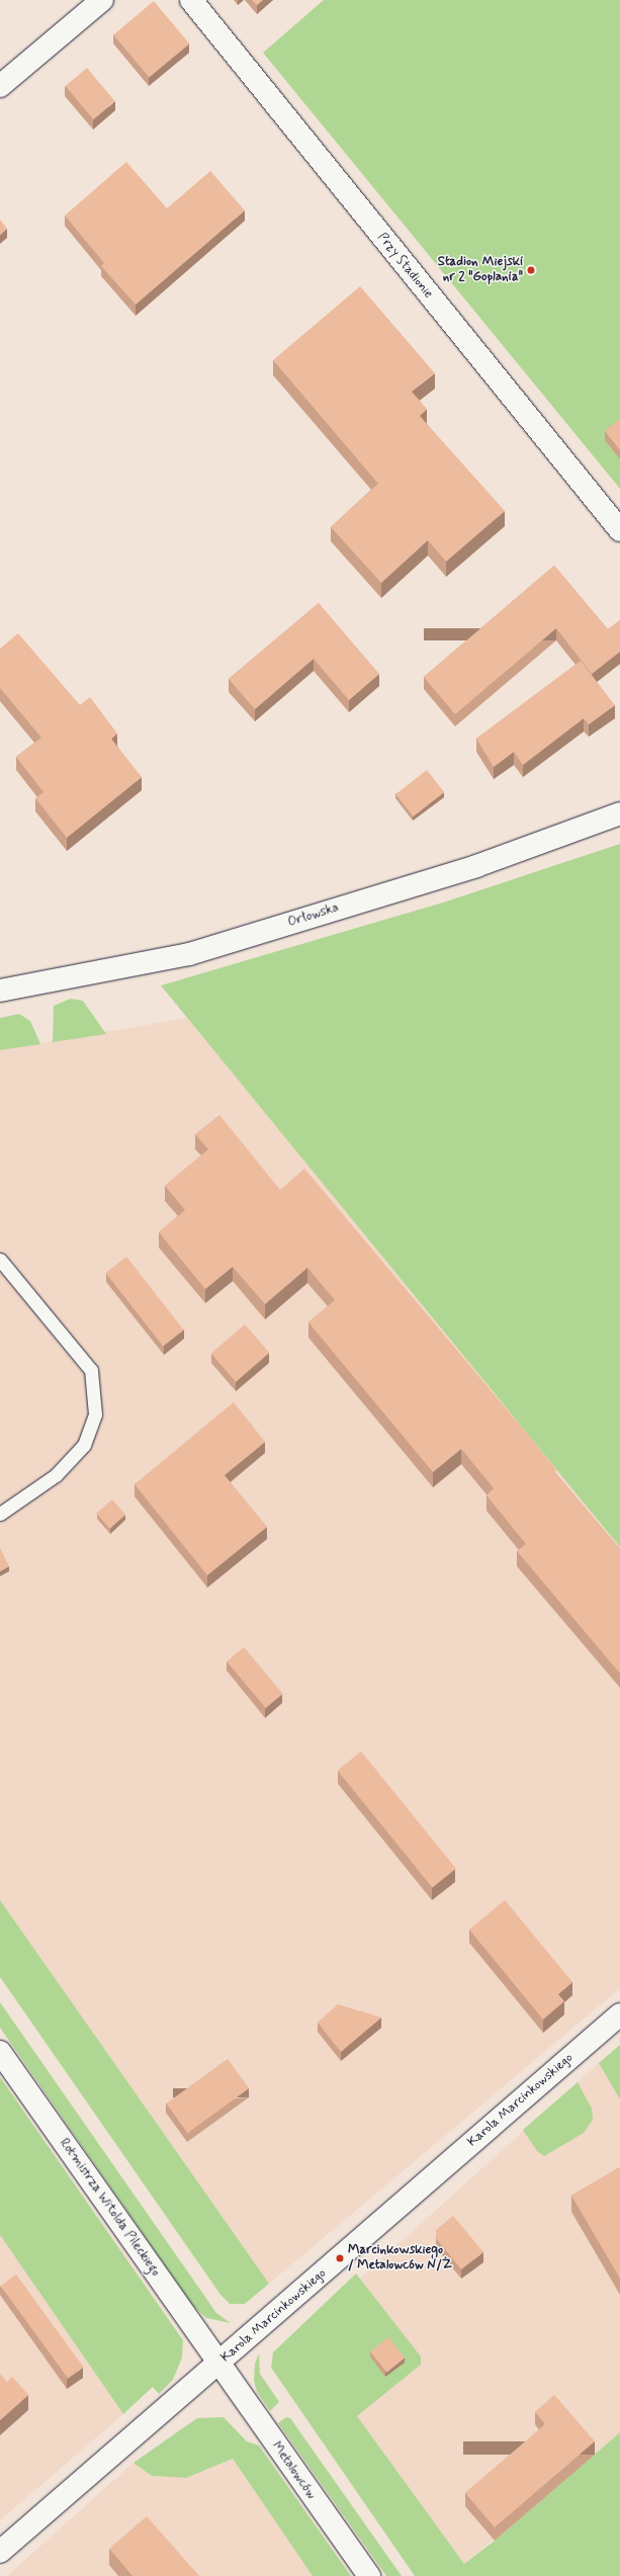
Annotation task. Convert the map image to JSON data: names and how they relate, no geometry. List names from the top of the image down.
{
  "streets": {
    "street": [
      "Przy Stadionie",
      "Orłowska",
      "Karola Marcinkowskiego",
      "Rotmistrza Witolda Pileckiego",
      "Metalowców"
    ]
  },
  "crossings": [
    ["Karola Marcinkowskiego", "Rotmistrza Witolda Pileckiego"],
    ["Karola Marcinkowskiego", "Metalowców"],
    ["Rotmistrza Witolda Pileckiego", "Metalowców"]
  ],
  "places": ["Stadion Miejski nr 2 \"Goplania\"", "Marcinkowskiego / Metalowców N/Ż"]
}
